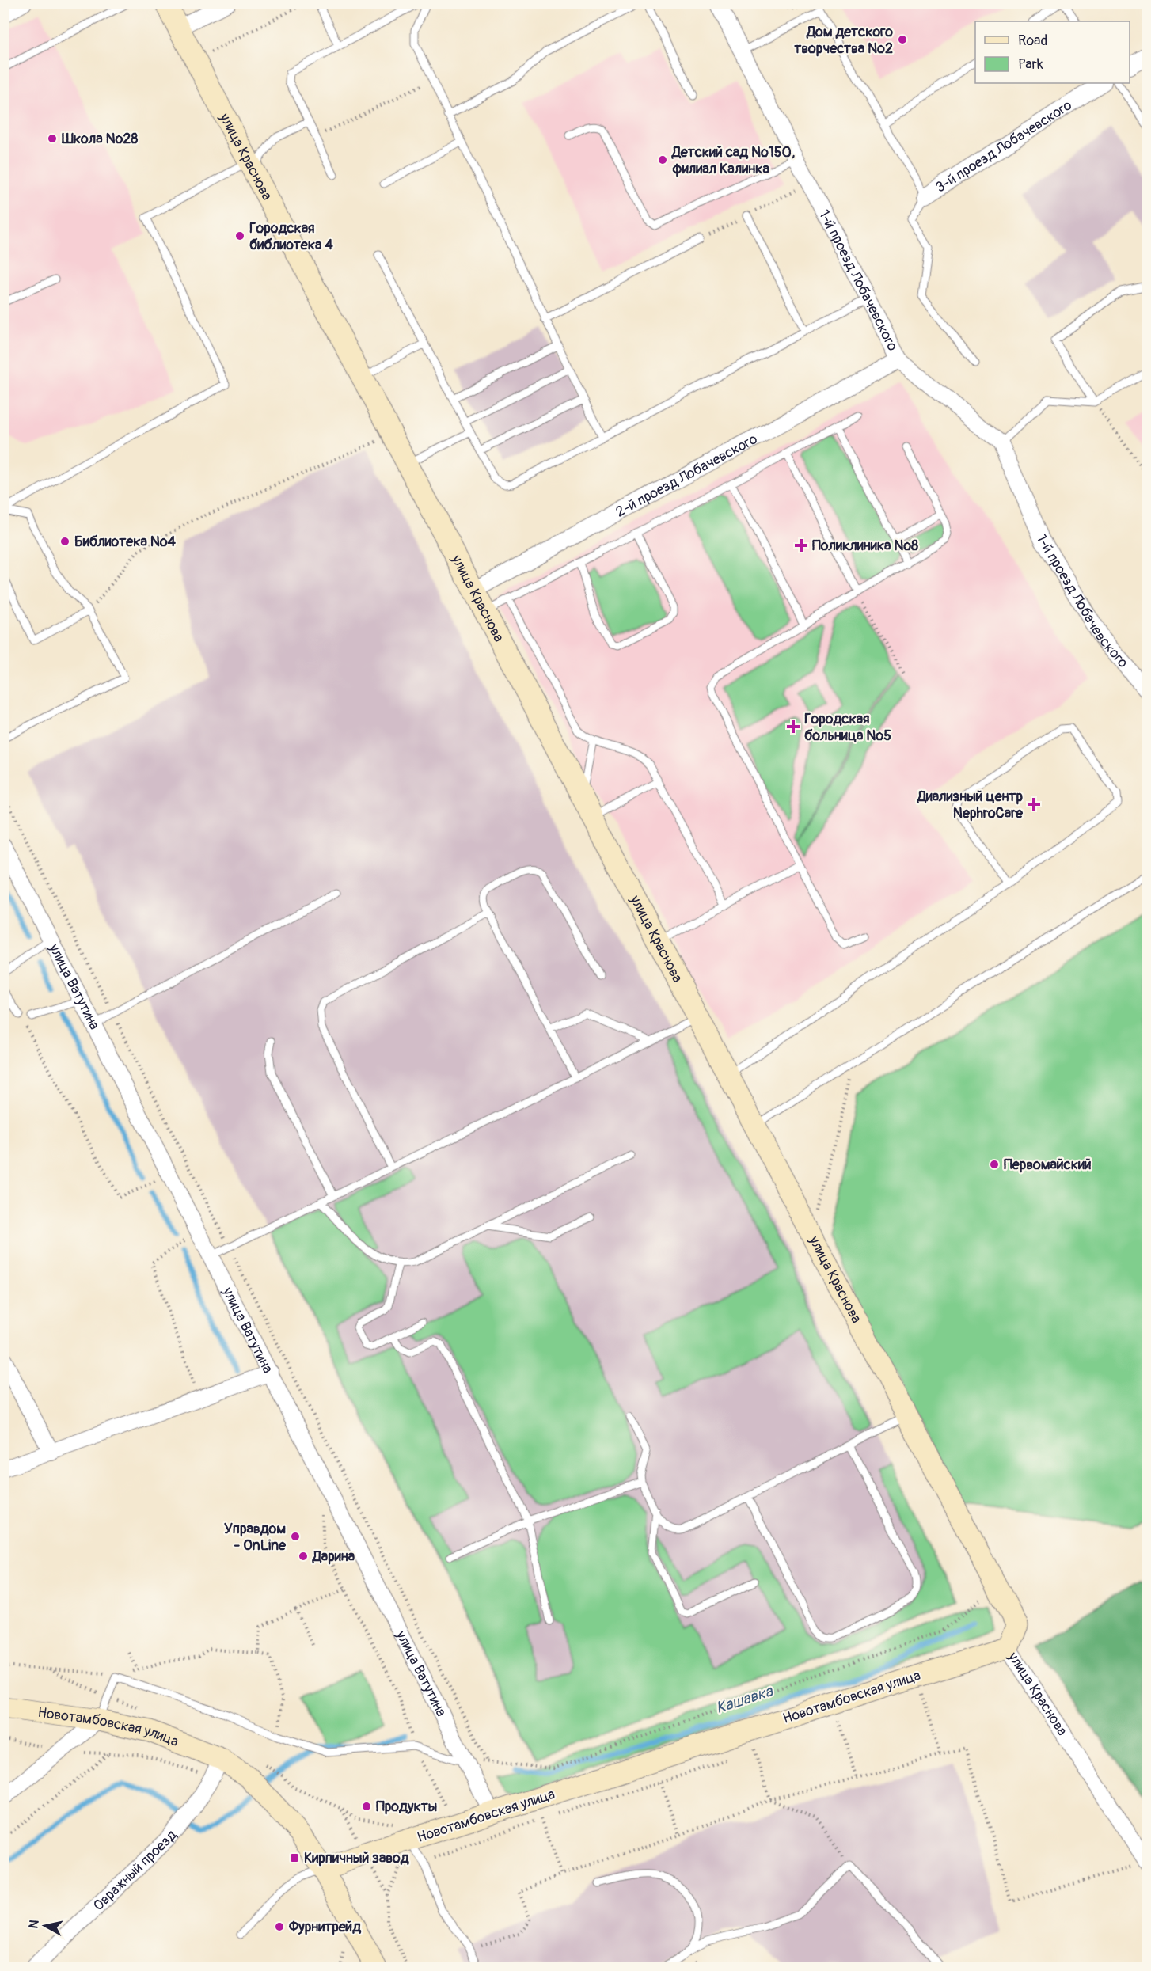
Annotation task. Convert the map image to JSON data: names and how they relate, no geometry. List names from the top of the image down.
{
  "streets": {
    "street": [
      "3-й проезд Лобачевского",
      "улица Краснова",
      "1-й проезд Лобачевского",
      "2-й проезд Лобачевского",
      "улица Ватутина",
      "Новотамбовская улица",
      "Овражный проезд"
    ]
  },
  "crossings": [
    ["улица Краснова", "2-й проезд Лобачевского"],
    ["улица Краснова", "Новотамбовская улица"],
    ["1-й проезд Лобачевского", "2-й проезд Лобачевского"],
    ["улица Ватутина", "Новотамбовская улица"],
    ["Новотамбовская улица", "Овражный проезд"]
  ],
  "water": ["Кашавка"],
  "places": {
    "other": [
      "Дом детского творчества №2",
      "Школа №28",
      "Детский сад №150, филиал Калинка",
      "Городская библиотека 4",
      "Библиотека №4",
      "Первомайский",
      "Управдом - OnLine",
      "Дарина",
      "Продукты",
      "Фурнитрейд"
    ],
    "health": ["Поликлиника №8", "Городская больница №5", "Диализный центр NephroCare"],
    "transit": ["Кирпичный завод"]
  },
  "legend": ["Road", "Park"],
  "north": "left"
}
